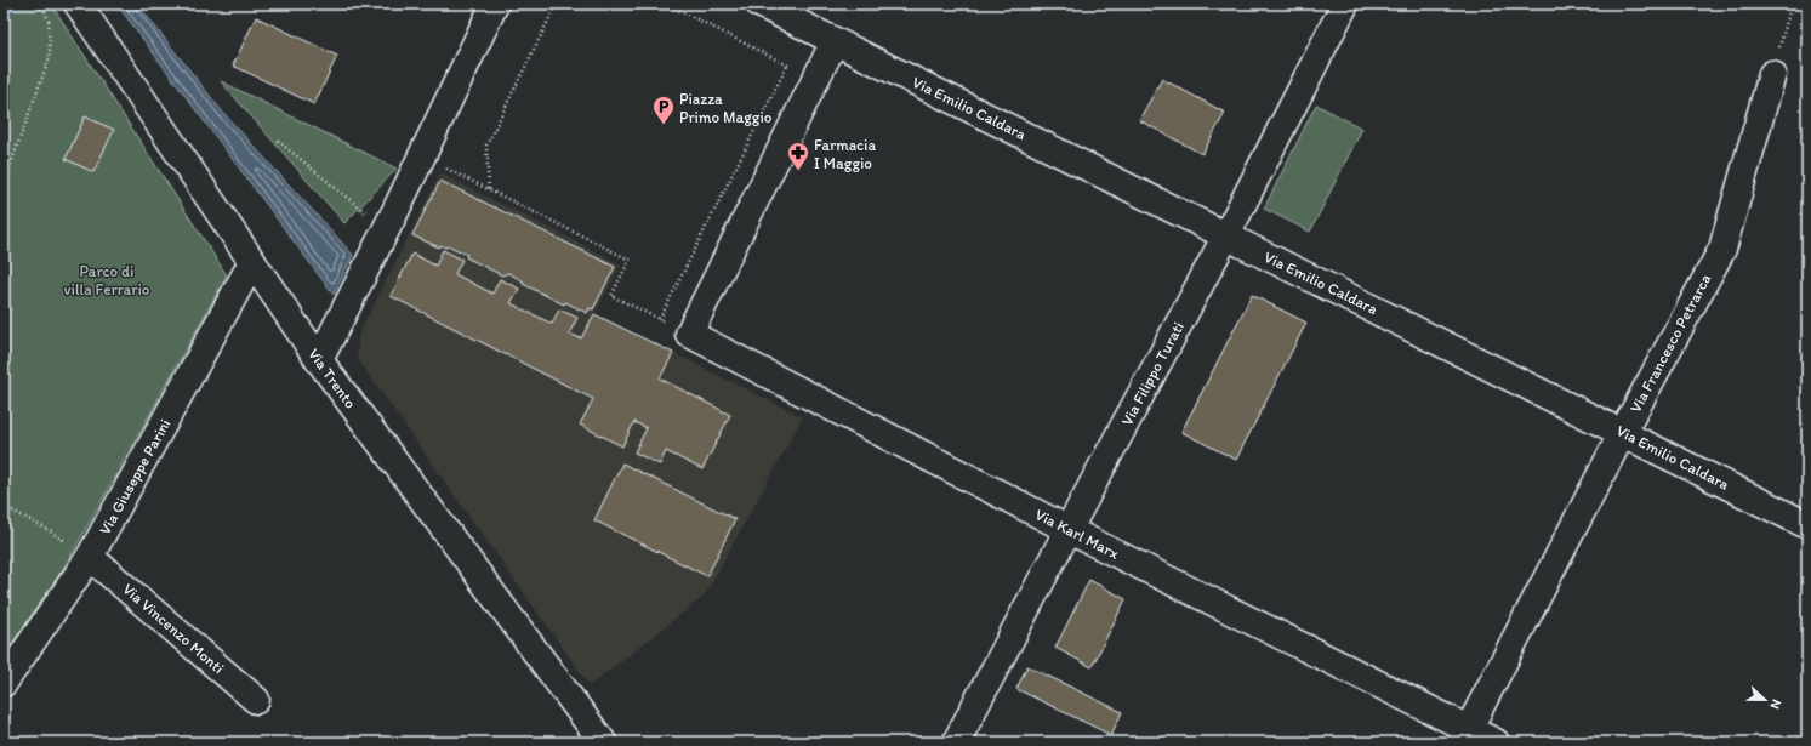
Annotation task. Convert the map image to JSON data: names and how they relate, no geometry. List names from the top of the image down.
{
  "streets": {
    "street": [
      "Via Emilio Caldara",
      "Via Francesco Petrarca",
      "Via Filippo Turati",
      "Via Trento",
      "Via Giuseppe Parini",
      "Via Karl Marx",
      "Via Vincenzo Monti"
    ]
  },
  "crossings": [
    ["Via Emilio Caldara", "Via Francesco Petrarca"],
    ["Via Emilio Caldara", "Via Filippo Turati"],
    ["Via Francesco Petrarca", "Via Karl Marx"],
    ["Via Filippo Turati", "Via Karl Marx"],
    ["Via Trento", "Via Giuseppe Parini"],
    ["Via Giuseppe Parini", "Via Vincenzo Monti"]
  ],
  "parks": ["Parco di villa Ferrario"],
  "places": {
    "parking": ["Piazza Primo Maggio"],
    "pharmacy": ["Farmacia I Maggio"]
  },
  "north": "right"
}
